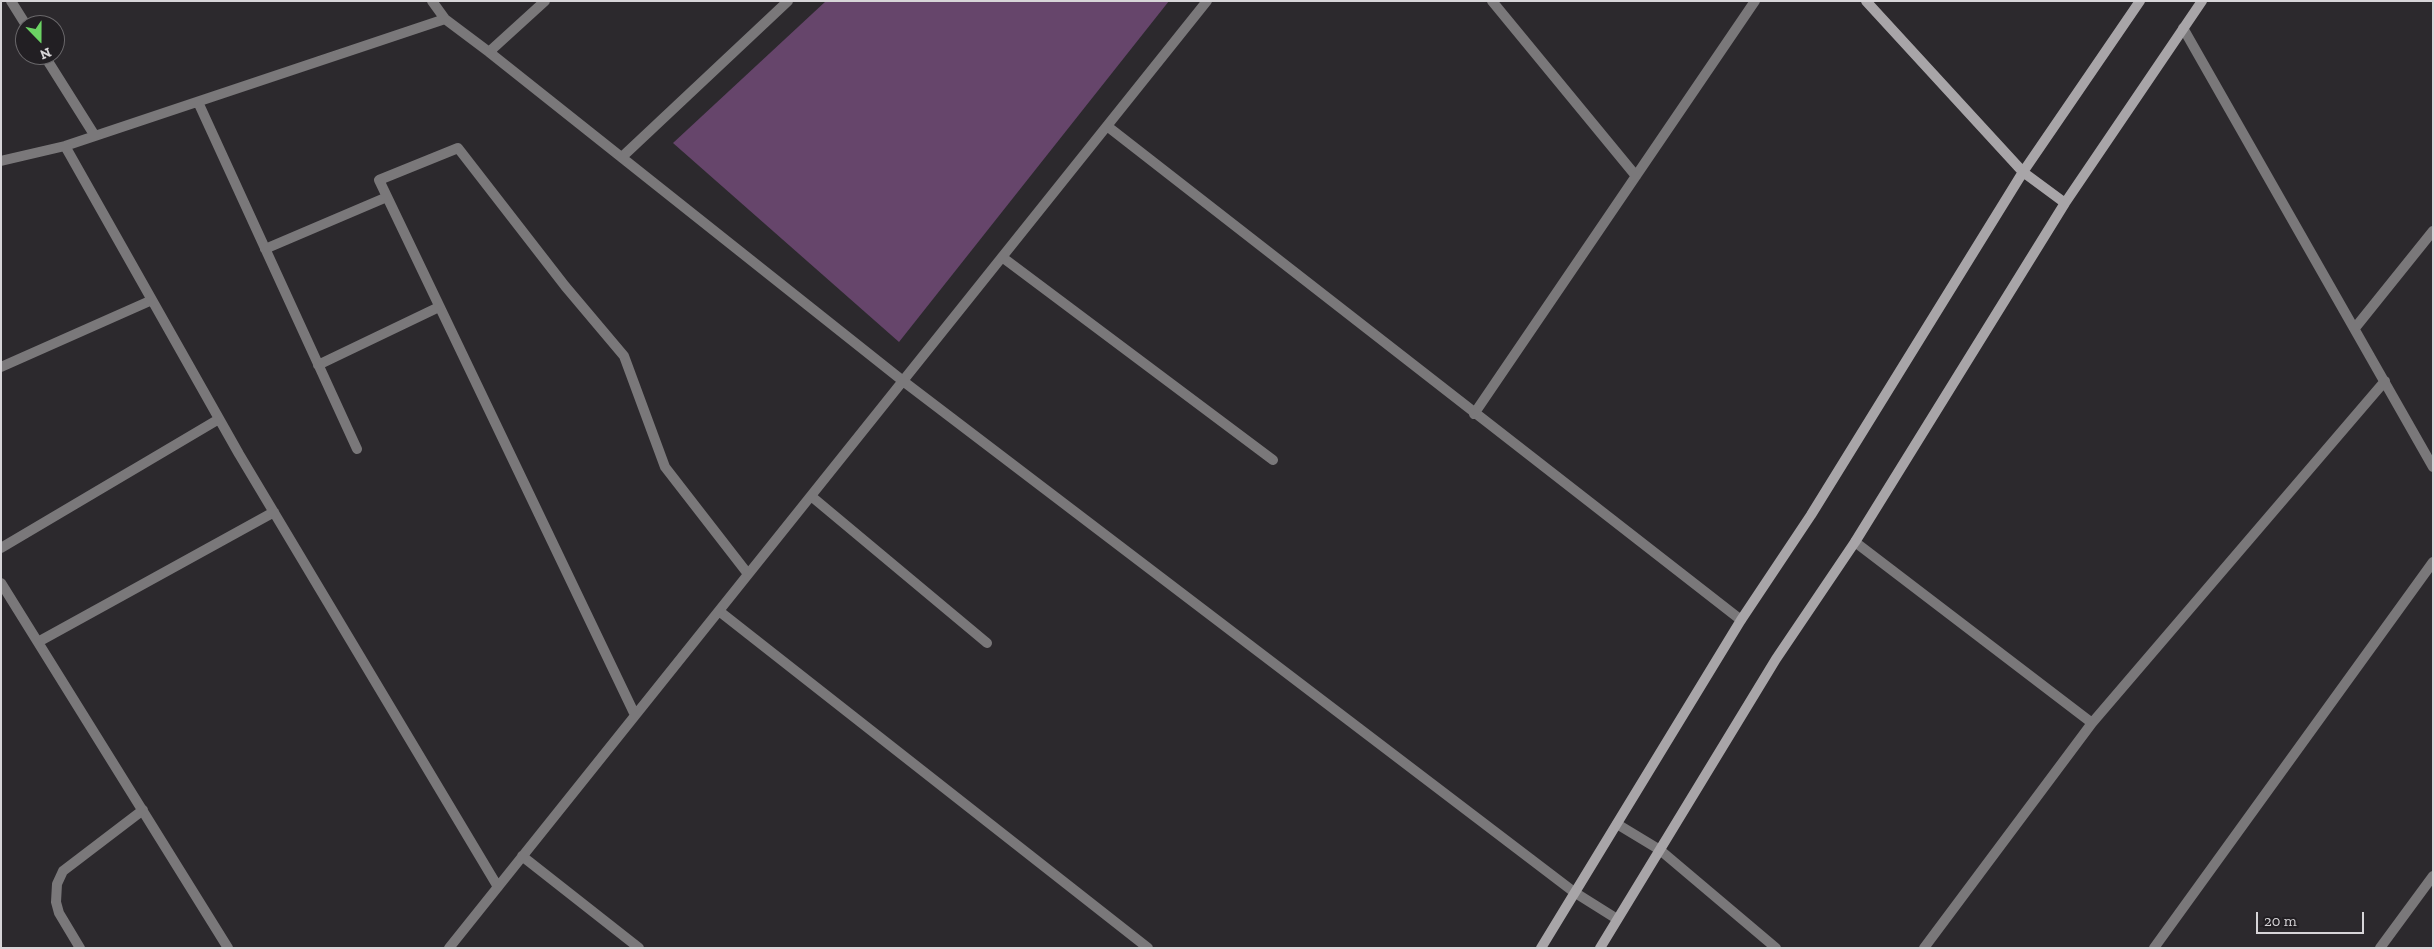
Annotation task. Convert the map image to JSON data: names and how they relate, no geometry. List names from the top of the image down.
{
  "scale_bar": "20 m",
  "north": "bottom"
}
